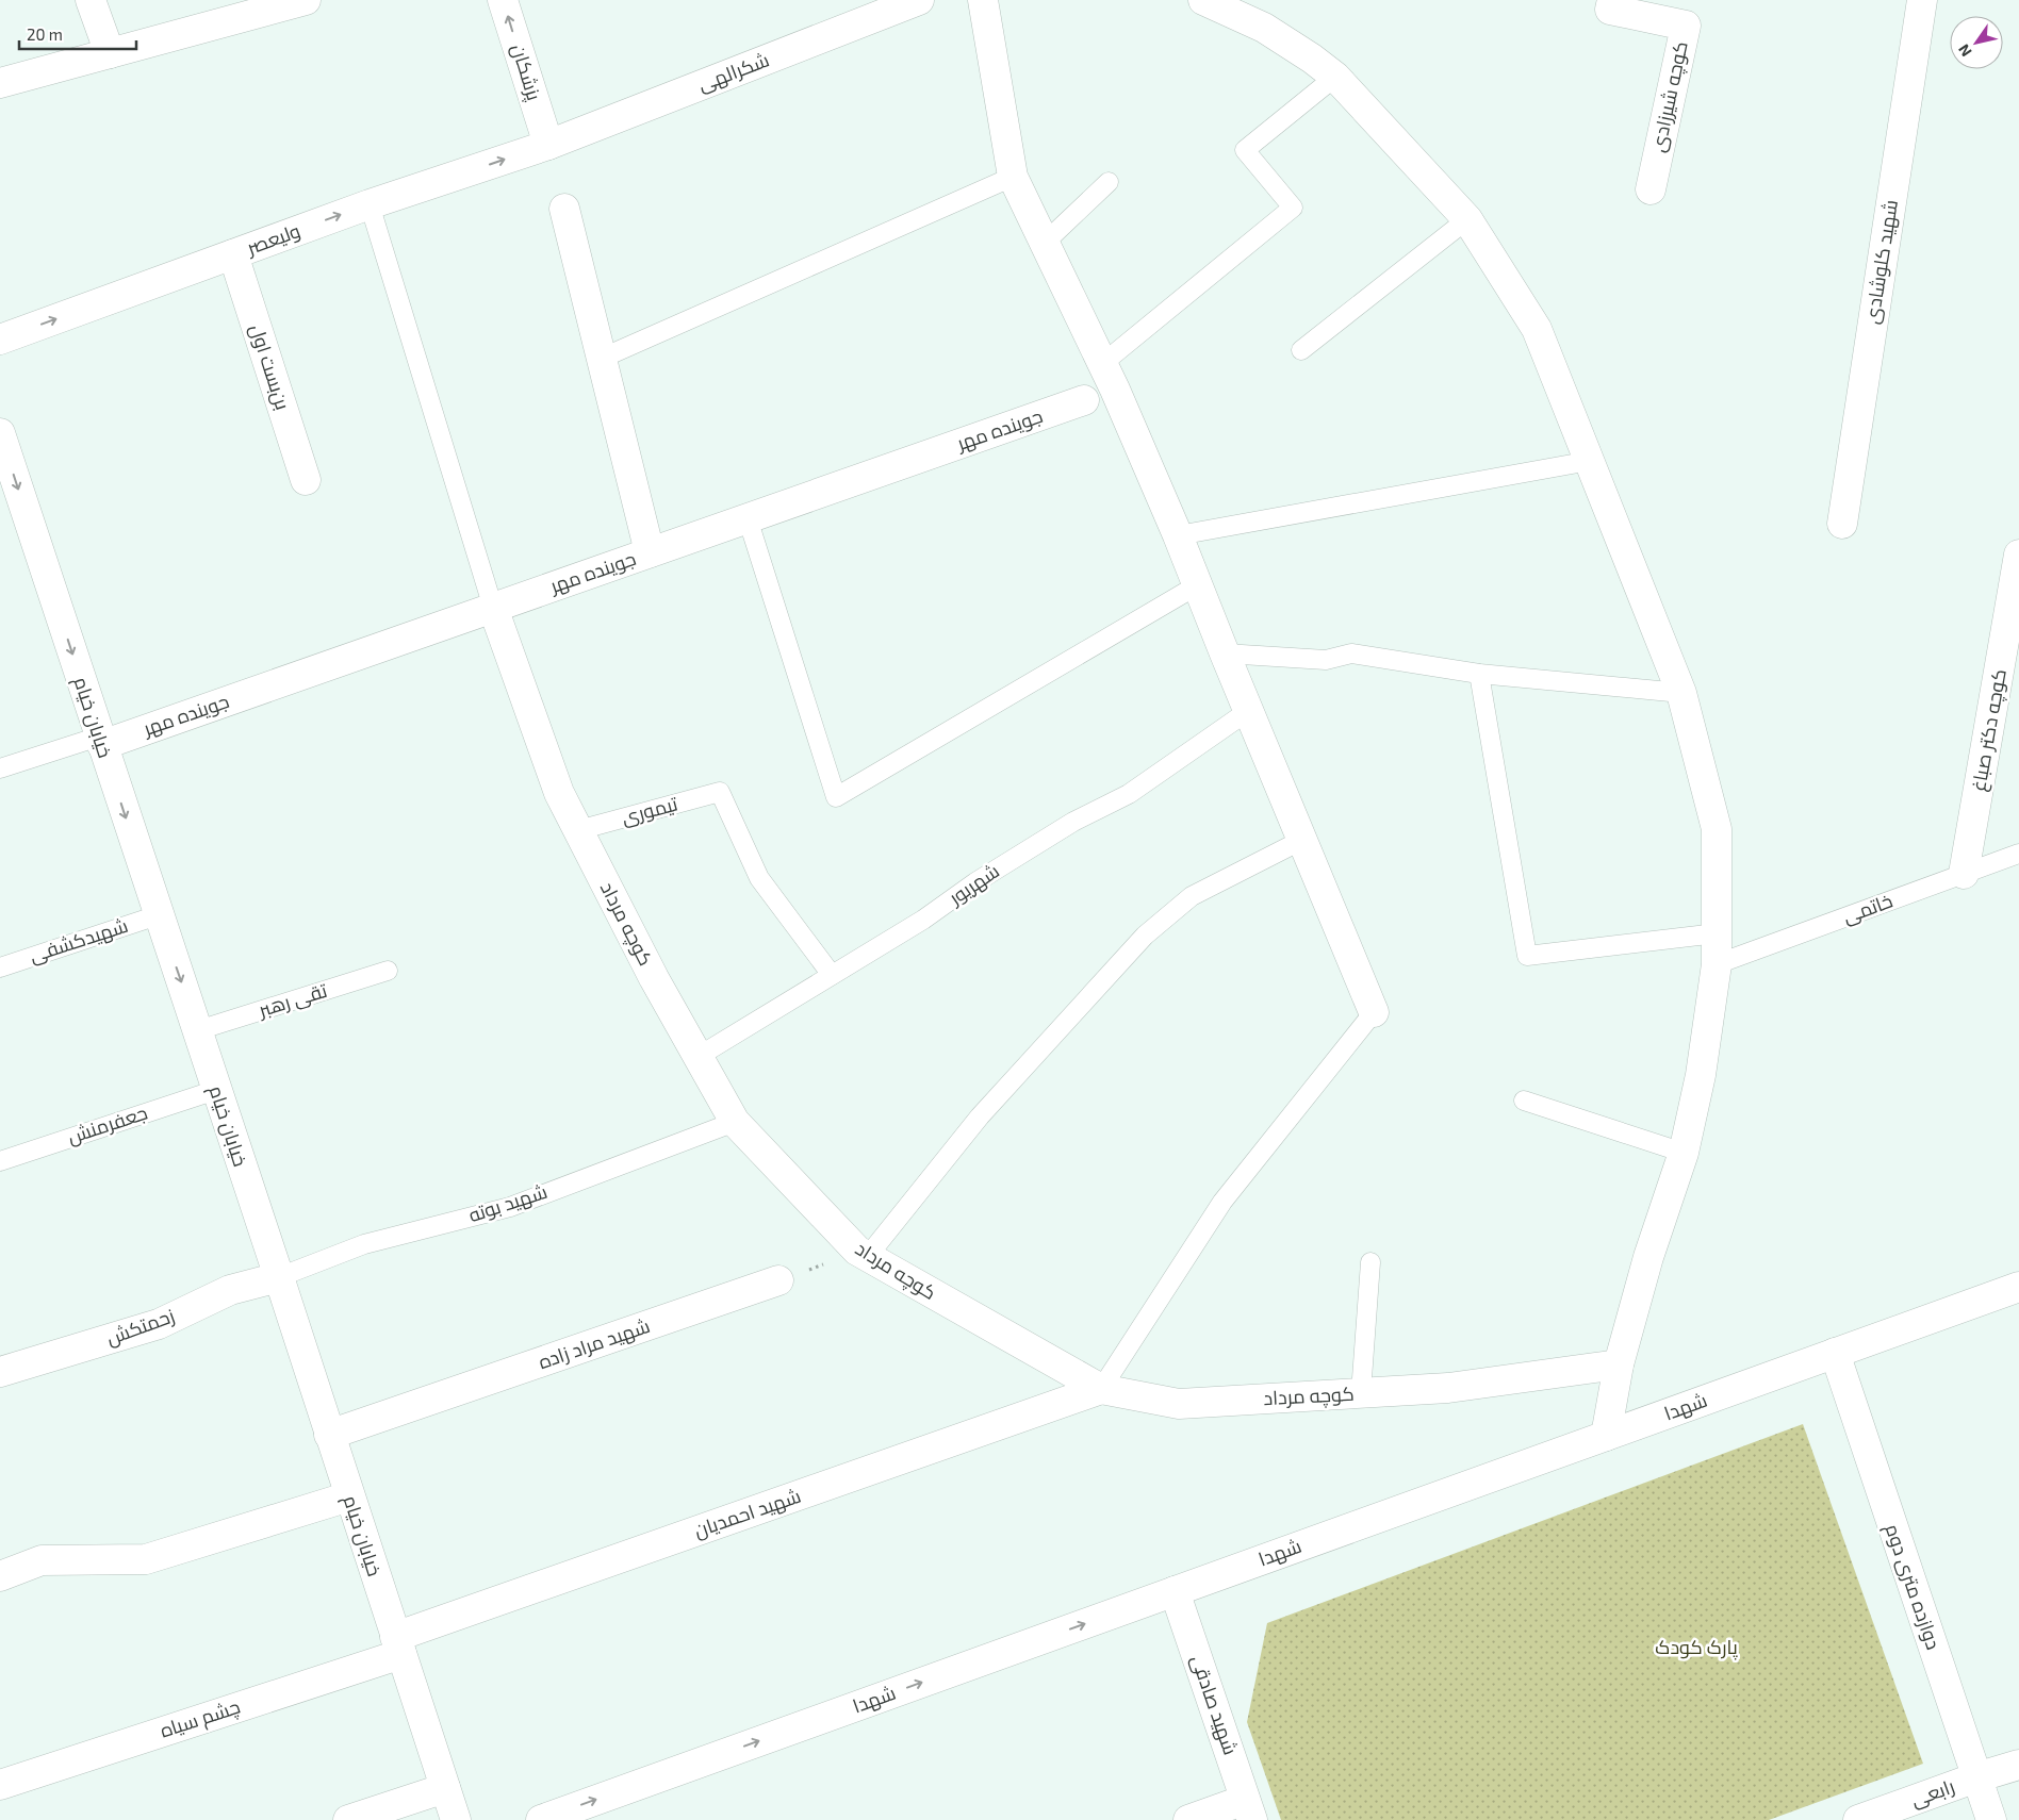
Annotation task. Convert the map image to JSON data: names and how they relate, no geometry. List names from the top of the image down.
{
  "streets": {
    "street": [
      "پزشکان",
      "شکرالهی",
      "کوچه شیرزادی",
      "ولیعصر",
      "شهید کلوشادی",
      "بن‌بست اول",
      "جوینده مهر",
      "خیابان خیام",
      "کوچه دکتر صباغ",
      "کوچه مرداد",
      "زحمتکش",
      "شهید مراد زاده",
      "شهدا",
      "شهید احمدیان",
      "دوازده متری دوم",
      "شهید صادقی",
      "چشم سیاه",
      "رابعی"
    ],
    "lane": [
      "تیموری",
      "شهریور",
      "خاتمی",
      "شهیدکشفی",
      "تقی رهبر",
      "جعفرمنش",
      "شهید بوته"
    ]
  },
  "crossings": [
    ["پزشکان", "شکرالهی"],
    ["پزشکان", "ولیعصر"],
    ["شکرالهی", "ولیعصر"],
    ["ولیعصر", "بن‌بست اول"],
    ["جوینده مهر", "خیابان خیام"],
    ["جوینده مهر", "کوچه مرداد"],
    ["خیابان خیام", "شهیدکشفی"],
    ["خیابان خیام", "تقی رهبر"],
    ["خیابان خیام", "جعفرمنش"],
    ["خیابان خیام", "شهید بوته"],
    ["خیابان خیام", "زحمتکش"],
    ["خیابان خیام", "شهید مراد زاده"],
    ["خیابان خیام", "شهید احمدیان"],
    ["خیابان خیام", "چشم سیاه"],
    ["کوچه دکتر صباغ", "خاتمی"],
    ["تیموری", "شهریور"],
    ["تیموری", "کوچه مرداد"],
    ["شهریور", "کوچه مرداد"],
    ["کوچه مرداد", "شهید بوته"],
    ["کوچه مرداد", "شهید احمدیان"],
    ["شهید بوته", "زحمتکش"],
    ["شهدا", "دوازده متری دوم"],
    ["شهدا", "شهید صادقی"],
    ["شهید احمدیان", "چشم سیاه"],
    ["دوازده متری دوم", "رابعی"]
  ],
  "one_way": ["پزشکان", "خیابان خیام", "شهدا"],
  "parks": ["پارک کودک"],
  "scale_bar": "20 m",
  "north": "bottom left"
}
